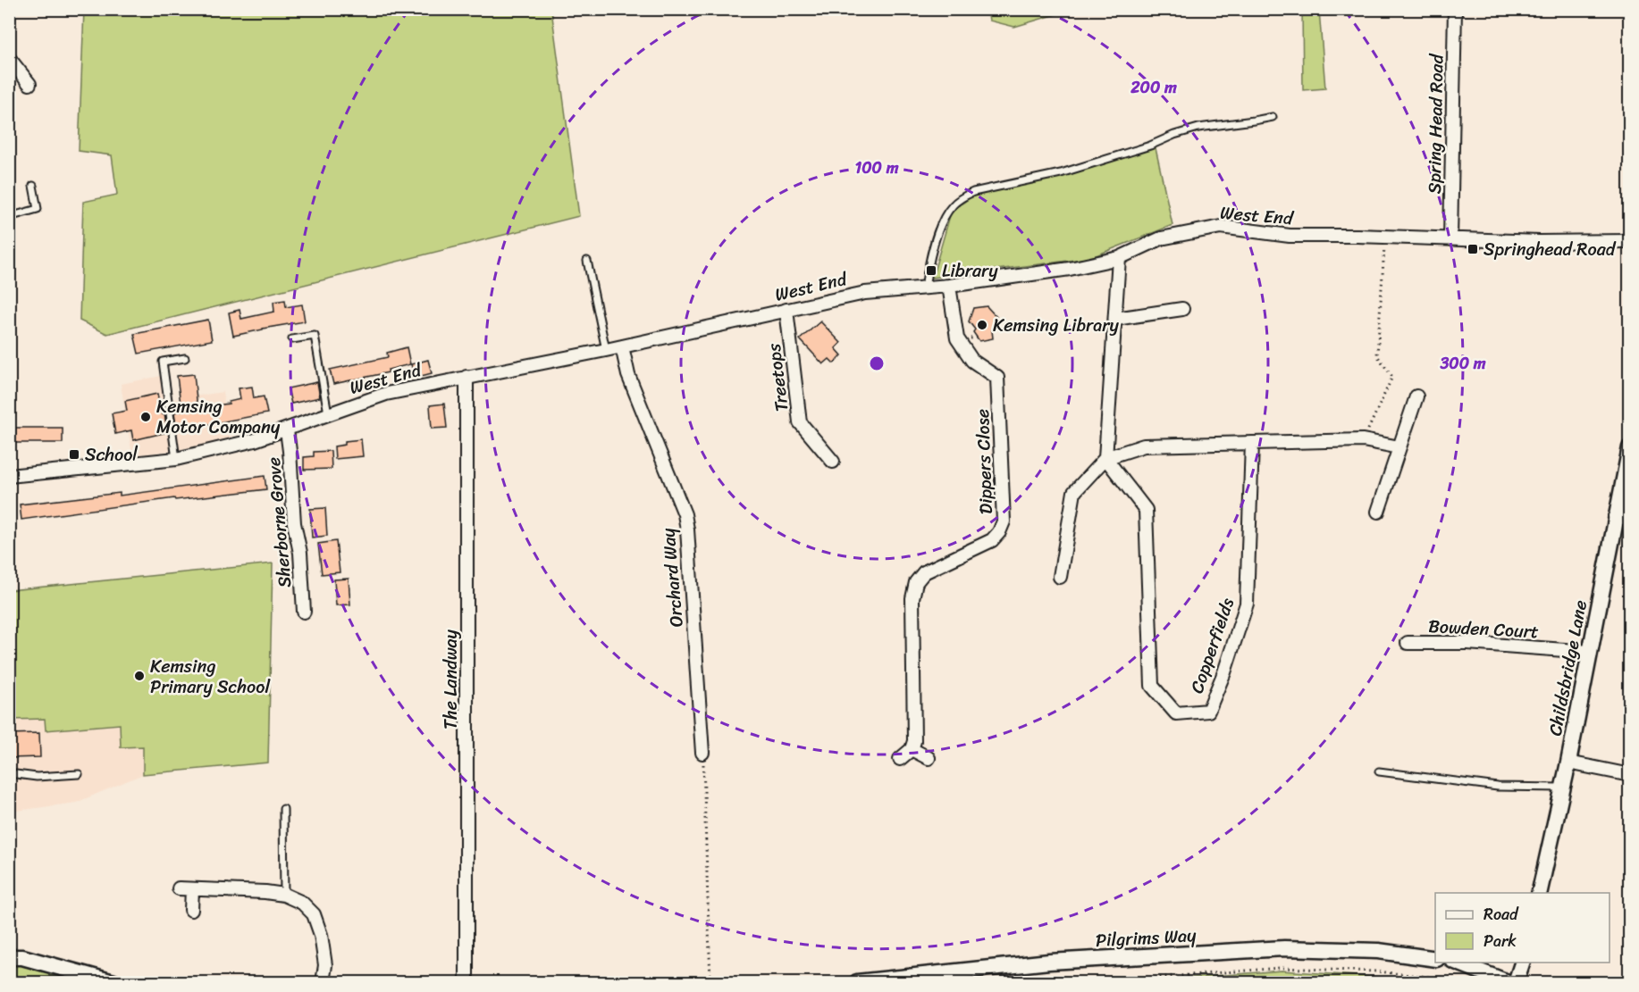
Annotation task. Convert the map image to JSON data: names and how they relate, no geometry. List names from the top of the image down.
{
  "streets": {
    "street": [
      "Spring Head Road",
      "West End",
      "Treetops",
      "Dippers Close",
      "Sherborne Grove",
      "Orchard Way",
      "Bowden Court",
      "Copperfields",
      "Childsbridge Lane",
      "The Landway",
      "Pilgrims Way"
    ]
  },
  "crossings": [
    ["Spring Head Road", "West End"],
    ["West End", "Treetops"],
    ["West End", "Dippers Close"],
    ["West End", "Sherborne Grove"],
    ["West End", "Orchard Way"],
    ["West End", "The Landway"],
    ["Bowden Court", "Childsbridge Lane"]
  ],
  "places": {
    "transit": ["Springhead Road", "Library", "School"],
    "other": ["Kemsing Library", "Kemsing Motor Company", "Kemsing Primary School"]
  },
  "legend": ["Road", "Park"],
  "rings": ["200 m", "100 m", "300 m"]
}
